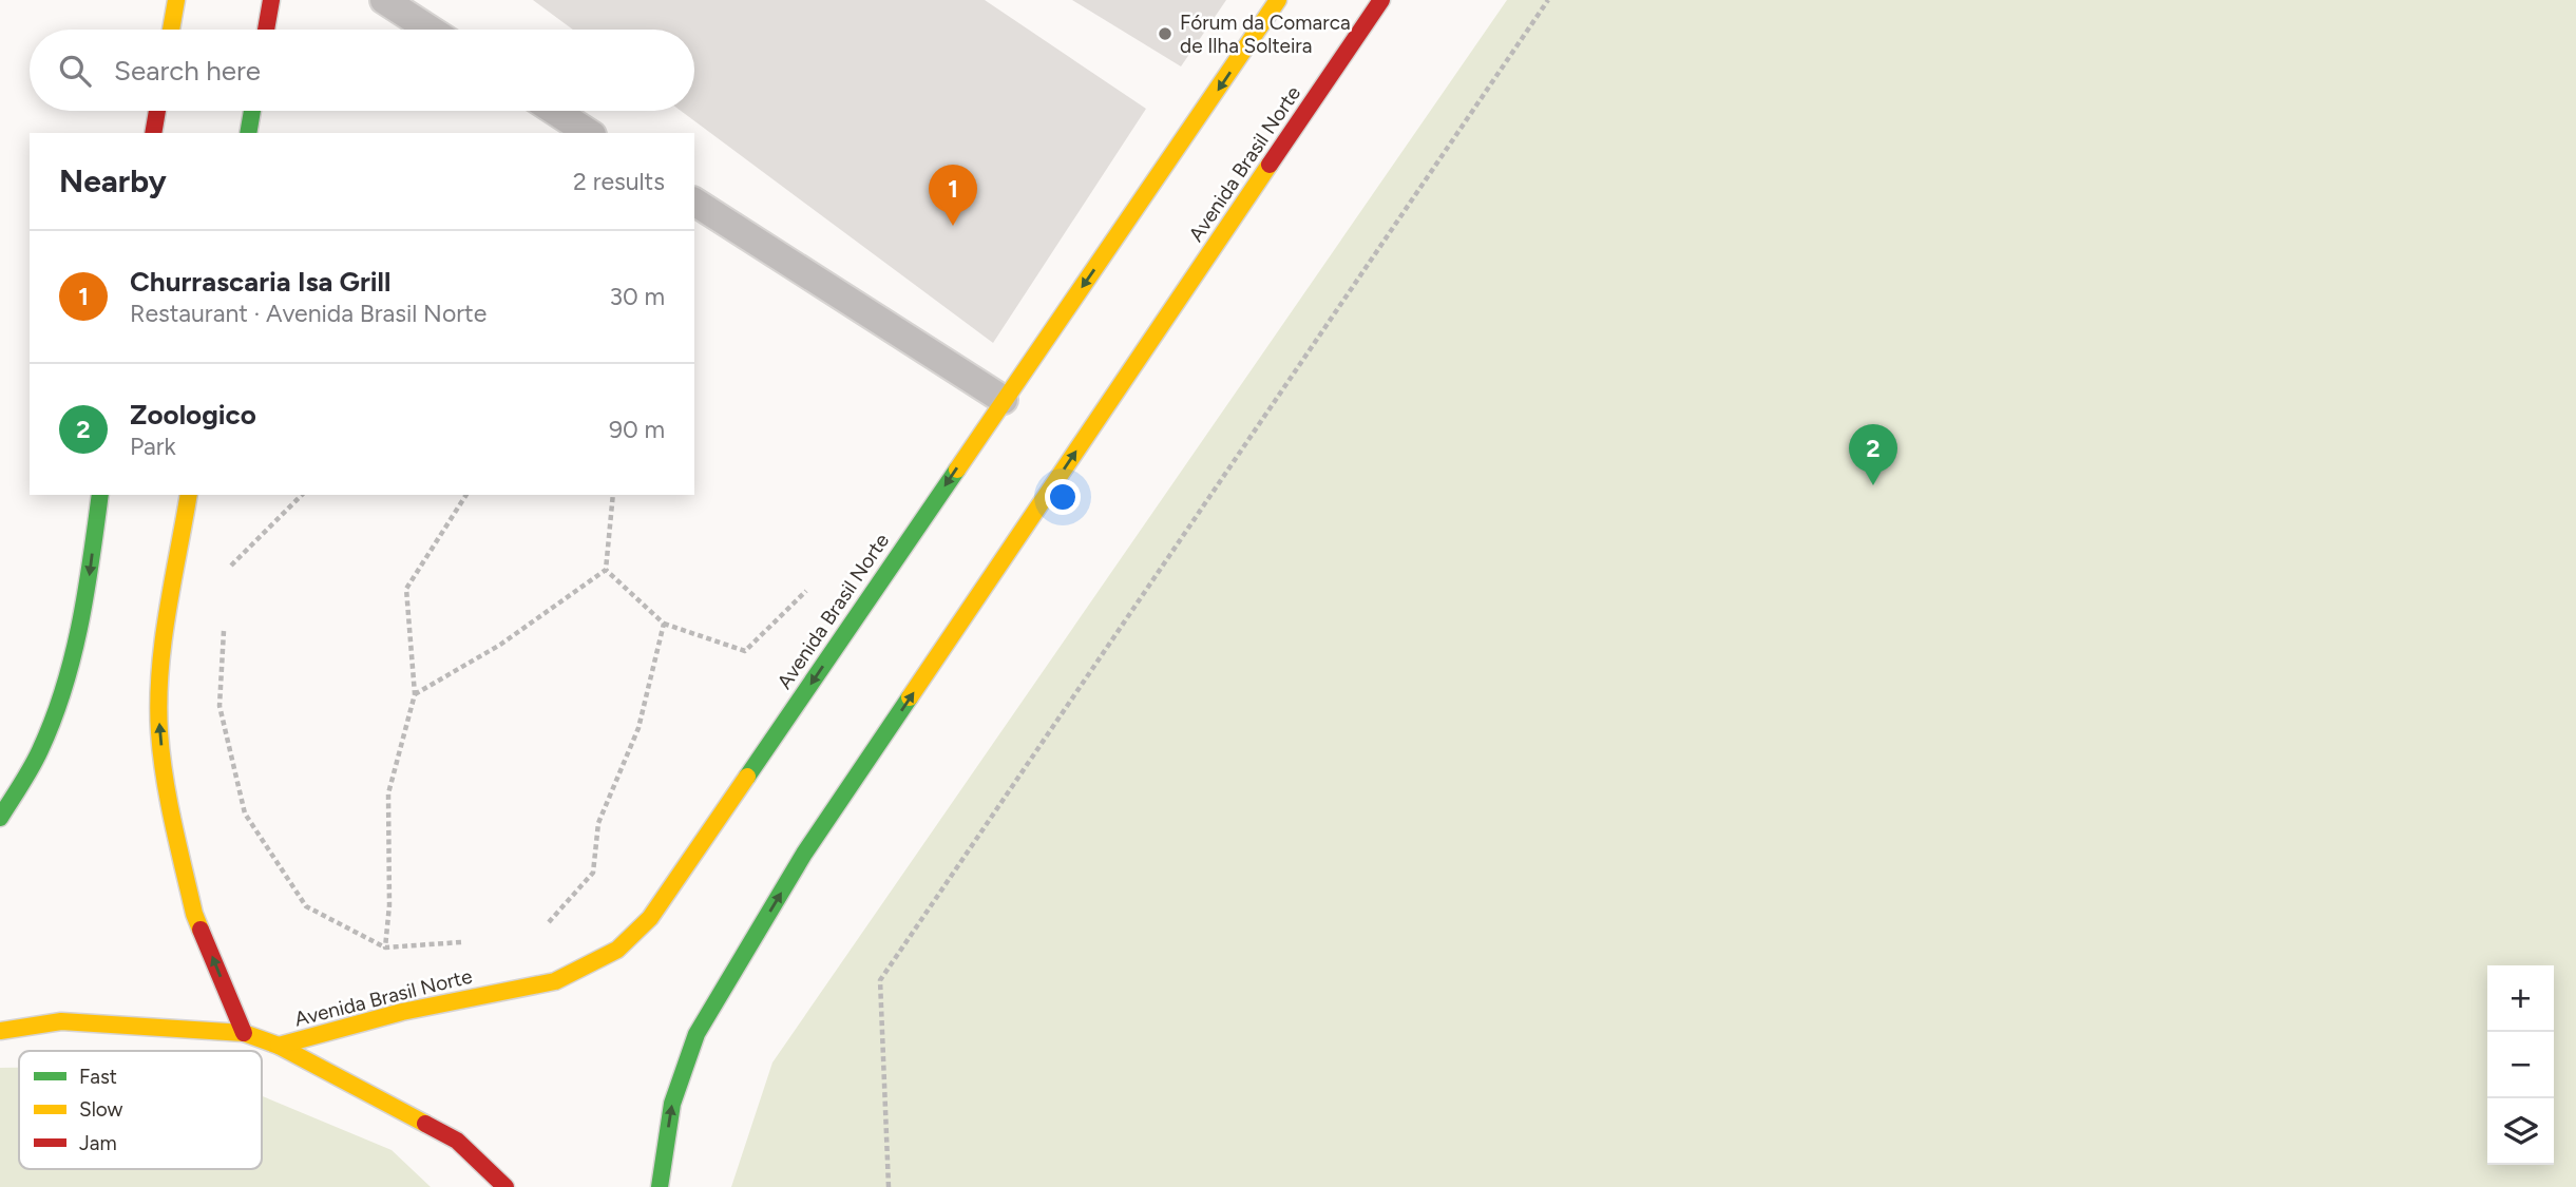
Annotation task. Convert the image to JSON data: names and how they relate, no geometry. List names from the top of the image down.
{
  "streets": {
    "main road": ["Avenida Brasil Norte"]
  },
  "places": ["Fórum da Comarca de Ilha Solteira"],
  "legend": ["Fast", "Slow", "Jam"],
  "page": {
    "search": "Search here",
    "heading": ["Nearby", "2 results"],
    "pins": ["1", "2"],
    "list": [
      {
        "mark": "1",
        "name": "Churrascaria Isa Grill",
        "note": "Restaurant · Avenida Brasil Norte",
        "value": "30 m"
      },
      {
        "mark": "2",
        "name": "Zoologico",
        "note": "Park",
        "value": "90 m"
      }
    ],
    "map_buttons": ["+", "−"]
  }
}
